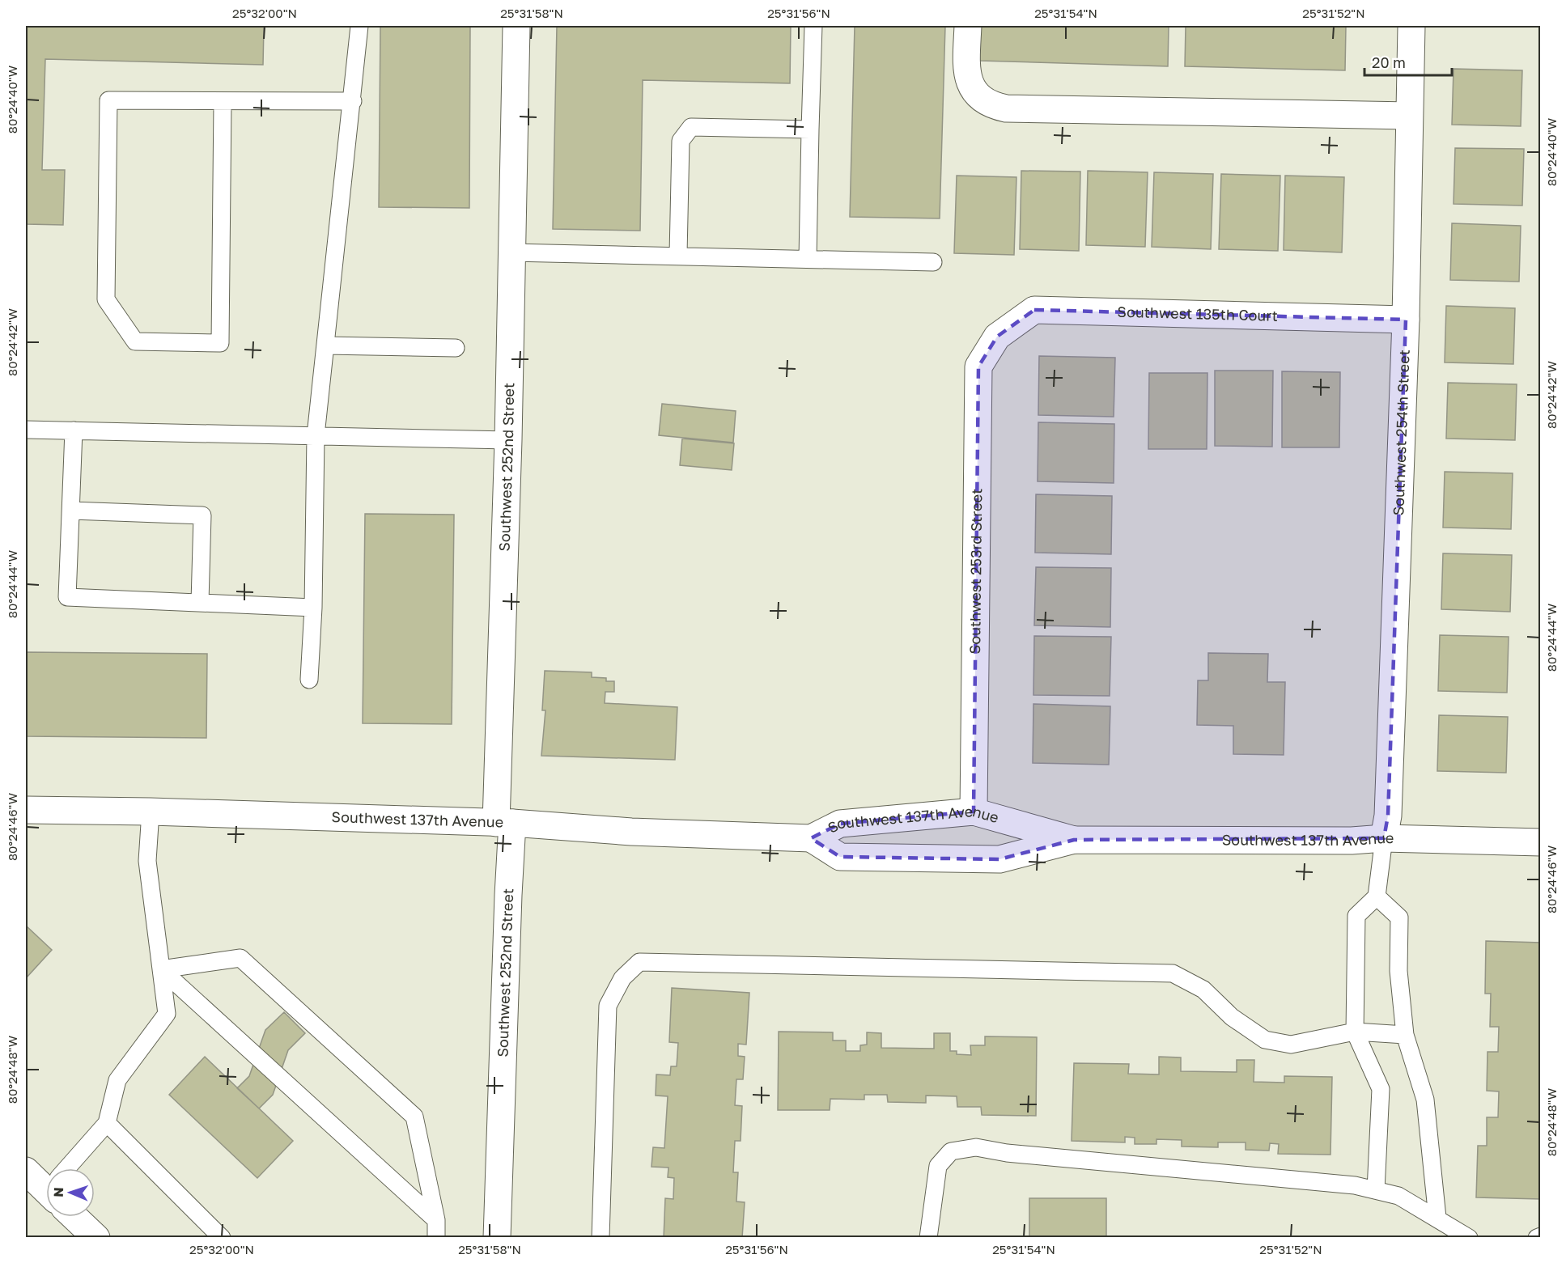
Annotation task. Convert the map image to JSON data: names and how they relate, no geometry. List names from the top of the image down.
{
  "streets": {
    "main road": [
      "Southwest 135th Court",
      "Southwest 254th Street",
      "Southwest 252nd Street",
      "Southwest 253rd Street",
      "Southwest 137th Avenue"
    ]
  },
  "crossings": [
    ["Southwest 135th Court", "Southwest 254th Street"],
    ["Southwest 135th Court", "Southwest 253rd Street"],
    ["Southwest 254th Street", "Southwest 137th Avenue"],
    ["Southwest 252nd Street", "Southwest 137th Avenue"],
    ["Southwest 253rd Street", "Southwest 137th Avenue"]
  ],
  "scale_bar": "20 m",
  "north": "left",
  "coordinates": [
    "25°32'00\"N",
    "25°31'58\"N",
    "25°31'56\"N",
    "25°31'54\"N",
    "25°31'52\"N",
    "80°24'40\"W",
    "80°24'42\"W",
    "80°24'44\"W",
    "80°24'46\"W",
    "80°24'48\"W"
  ]
}
